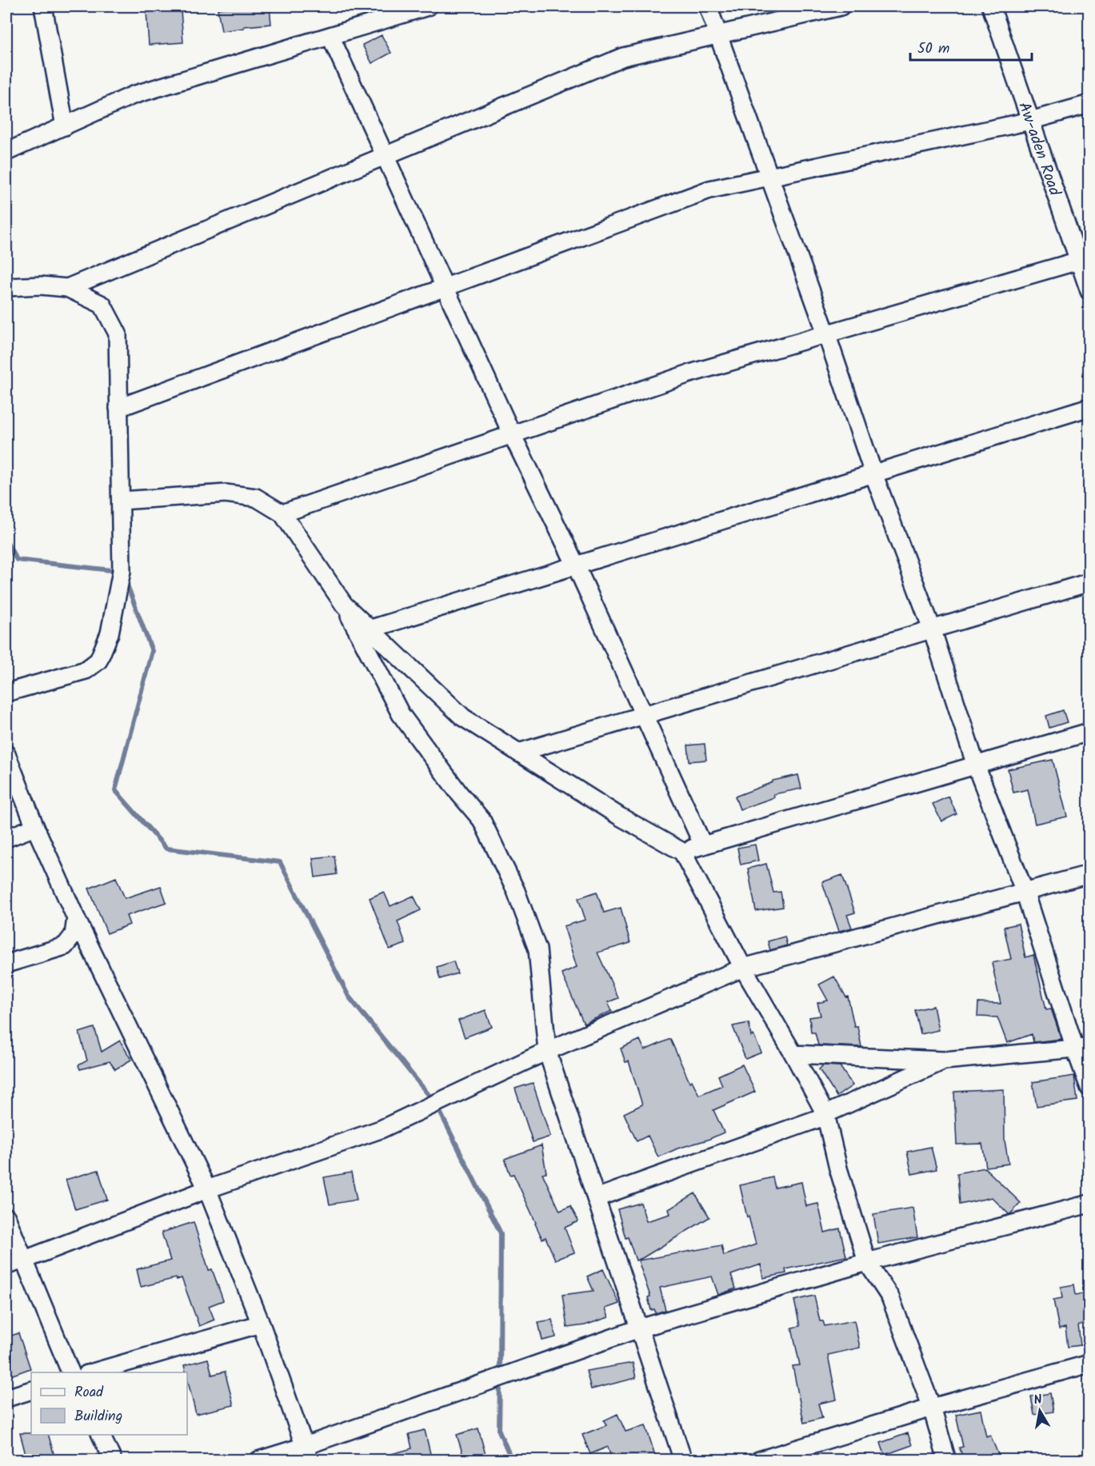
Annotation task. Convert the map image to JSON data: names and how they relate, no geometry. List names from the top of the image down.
{
  "streets": {
    "street": ["Aw-aden Road"]
  },
  "legend": ["Road", "Building"],
  "scale_bar": "50 m",
  "north": "top"
}
